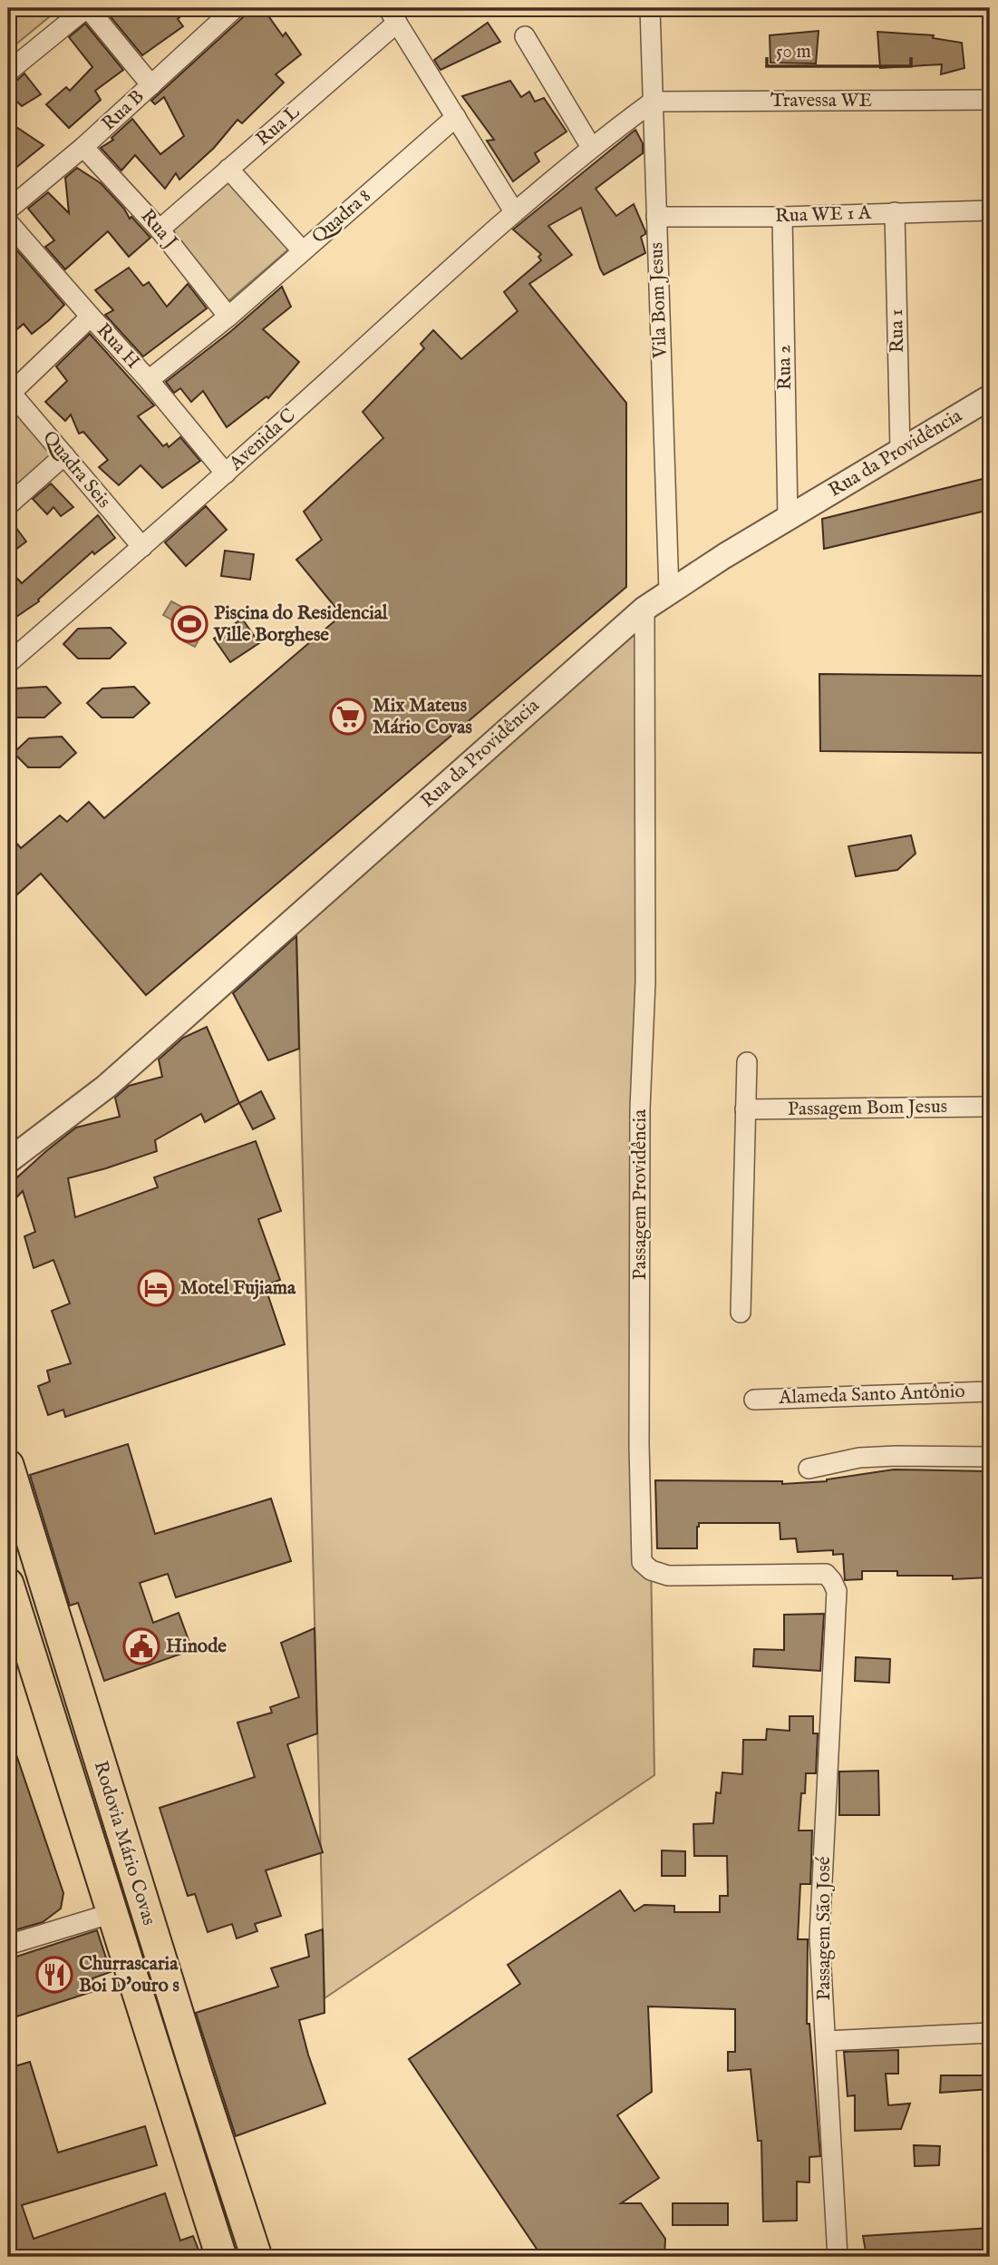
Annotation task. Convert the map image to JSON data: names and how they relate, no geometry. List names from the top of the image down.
{
  "streets": {
    "main road": ["Rodovia Mário Covas"],
    "street": [
      "Travessa WE",
      "Rua B",
      "Rua L",
      "Rua WE 1 A",
      "Quadra 8",
      "Rua J",
      "Vila Bom Jesus",
      "Rua 1",
      "Rua H",
      "Rua 2",
      "Avenida C",
      "Rua da Providência",
      "Quadra Seis",
      "Passagem Bom Jesus",
      "Passagem Providência",
      "Alameda Santo Antônio",
      "Passagem São José"
    ]
  },
  "crossings": [
    ["Travessa WE", "Vila Bom Jesus"],
    ["Travessa WE", "Avenida C"],
    ["Rua B", "Rua J"],
    ["Rua L", "Rua J"],
    ["Rua WE 1 A", "Vila Bom Jesus"],
    ["Rua WE 1 A", "Rua 1"],
    ["Rua WE 1 A", "Rua 2"],
    ["Quadra 8", "Rua J"],
    ["Quadra 8", "Rua H"],
    ["Vila Bom Jesus", "Avenida C"],
    ["Vila Bom Jesus", "Rua da Providência"],
    ["Rua 1", "Rua da Providência"],
    ["Rua H", "Avenida C"],
    ["Rua 2", "Rua da Providência"],
    ["Avenida C", "Quadra Seis"],
    ["Rua da Providência", "Passagem Providência"],
    ["Passagem Providência", "Passagem São José"]
  ],
  "places": {
    "sports": ["Piscina do Residencial Ville Borghese"],
    "supermarket": ["Mix Mateus Mário Covas"],
    "hotel": ["Motel Fujiama"],
    "public building": ["Hinode"],
    "restaurant": ["Churrascaria Boi D'ouro s"]
  },
  "scale_bar": "50 m"
}
